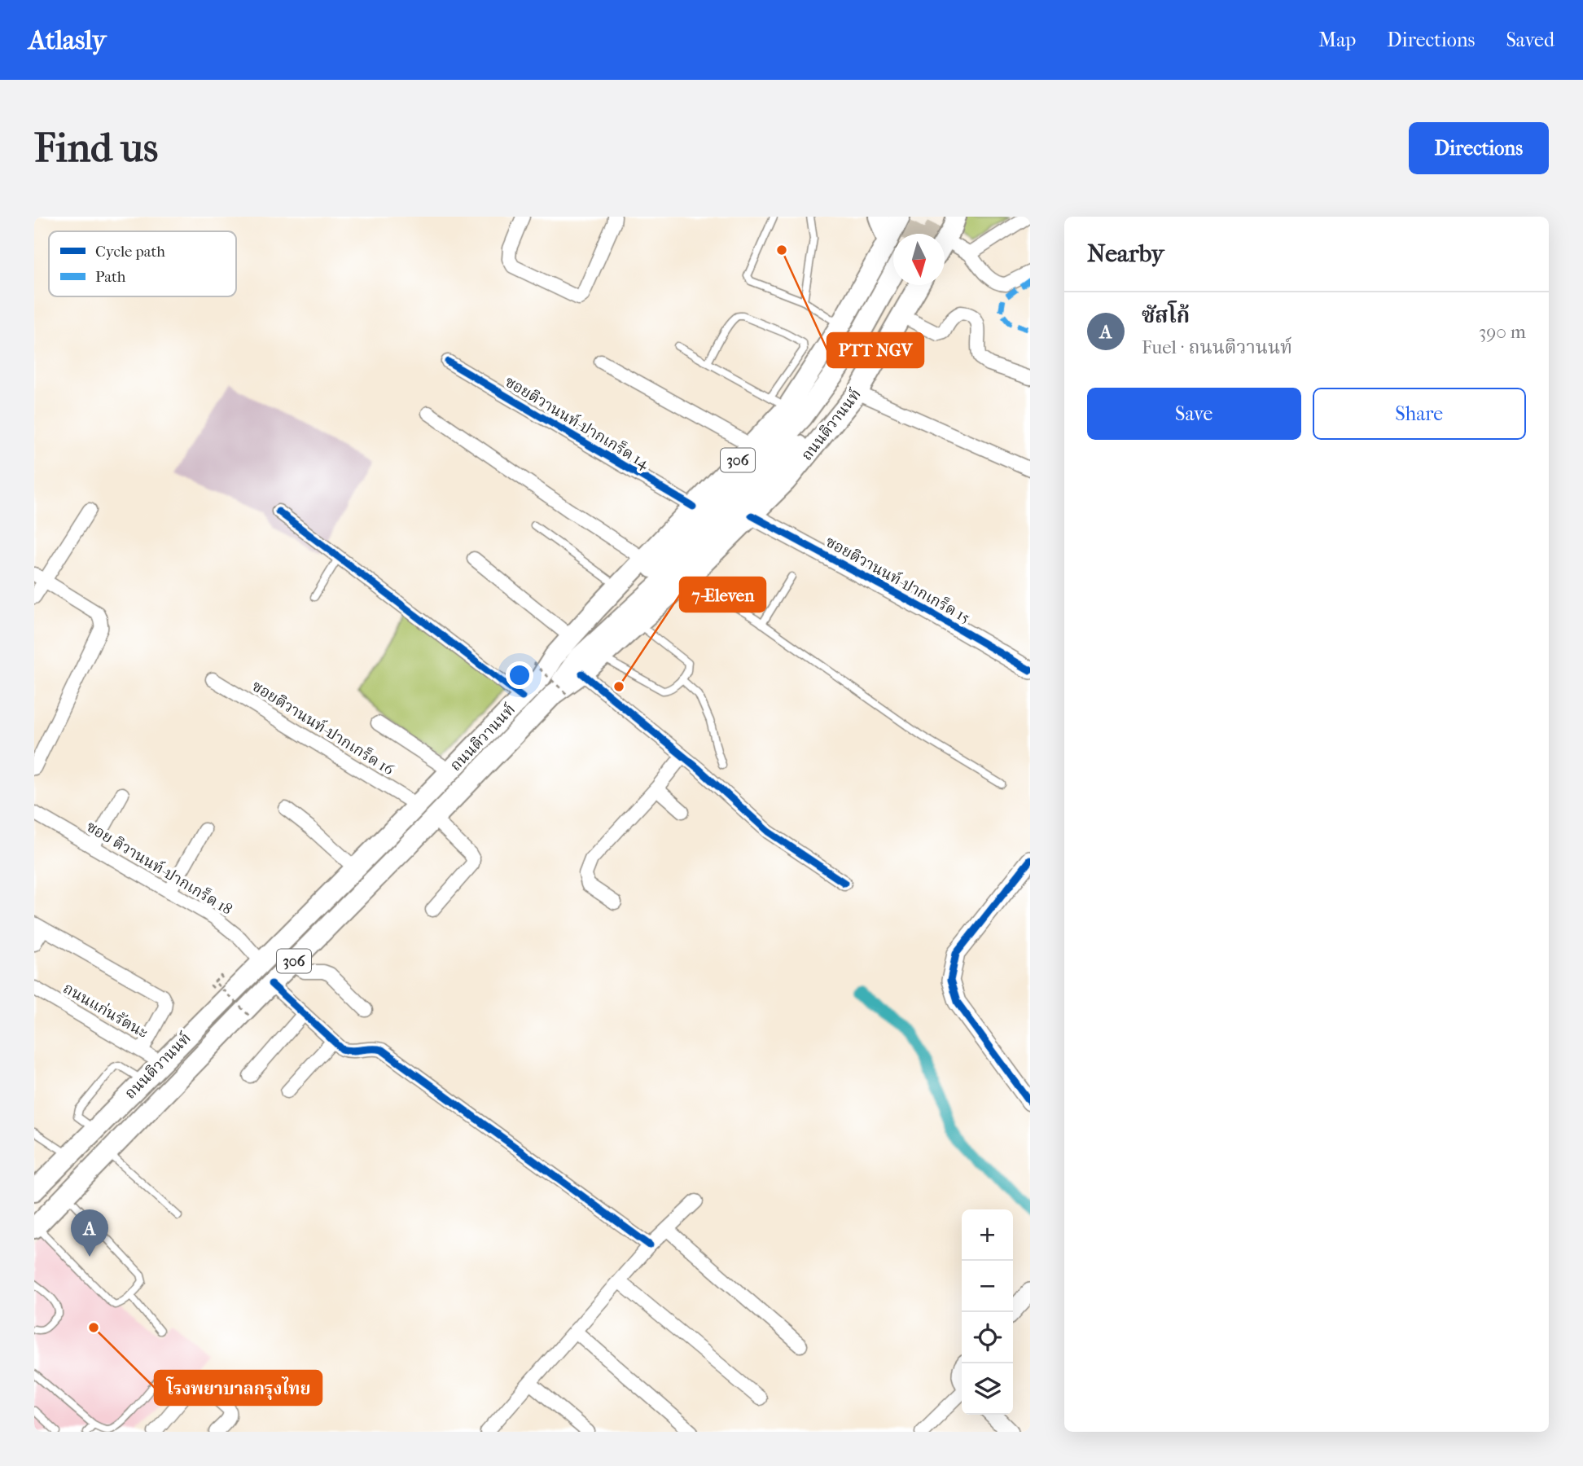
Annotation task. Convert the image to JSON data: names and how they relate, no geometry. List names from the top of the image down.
{
  "streets": {
    "main road": ["ถนนติวานนท์", "306"],
    "street": [
      "ซอยติวานนท์-ปากเกร็ด 14",
      "ซอยติวานนท์-ปากเกร็ด 15",
      "ซอยติวานนท์-ปากเกร็ด 16",
      "ซอย ติวานนท์-ปากเกร็ด 18",
      "ถนนแก่นรัตนะ"
    ]
  },
  "crossings": [
    ["ซอยติวานนท์-ปากเกร็ด 14", "ถนนติวานนท์"],
    ["ถนนติวานนท์", "306"],
    ["ถนนติวานนท์", "ซอยติวานนท์-ปากเกร็ด 15"],
    ["ถนนติวานนท์", "ซอยติวานนท์-ปากเกร็ด 16"],
    ["ถนนติวานนท์", "ซอย ติวานนท์-ปากเกร็ด 18"],
    ["ถนนติวานนท์", "ถนนแก่นรัตนะ"]
  ],
  "places": ["PTT NGV", "7-Eleven", "โรงพยาบาลกรุงไทย"],
  "legend": ["Cycle path", "Path"],
  "north": "bottom",
  "page": {
    "header": "Atlasly",
    "nav": ["Map", "Directions", "Saved"],
    "buttons": [
      "Directions",
      ["Save", "Share"]
    ],
    "title": "Find us",
    "heading": "Nearby",
    "list": [
      {
        "mark": "A",
        "name": "ซัสโก้",
        "note": "Fuel · ถนนติวานนท์",
        "value": "390 m"
      }
    ],
    "map_buttons": ["+", "−"],
    "pins": "A"
  }
}
